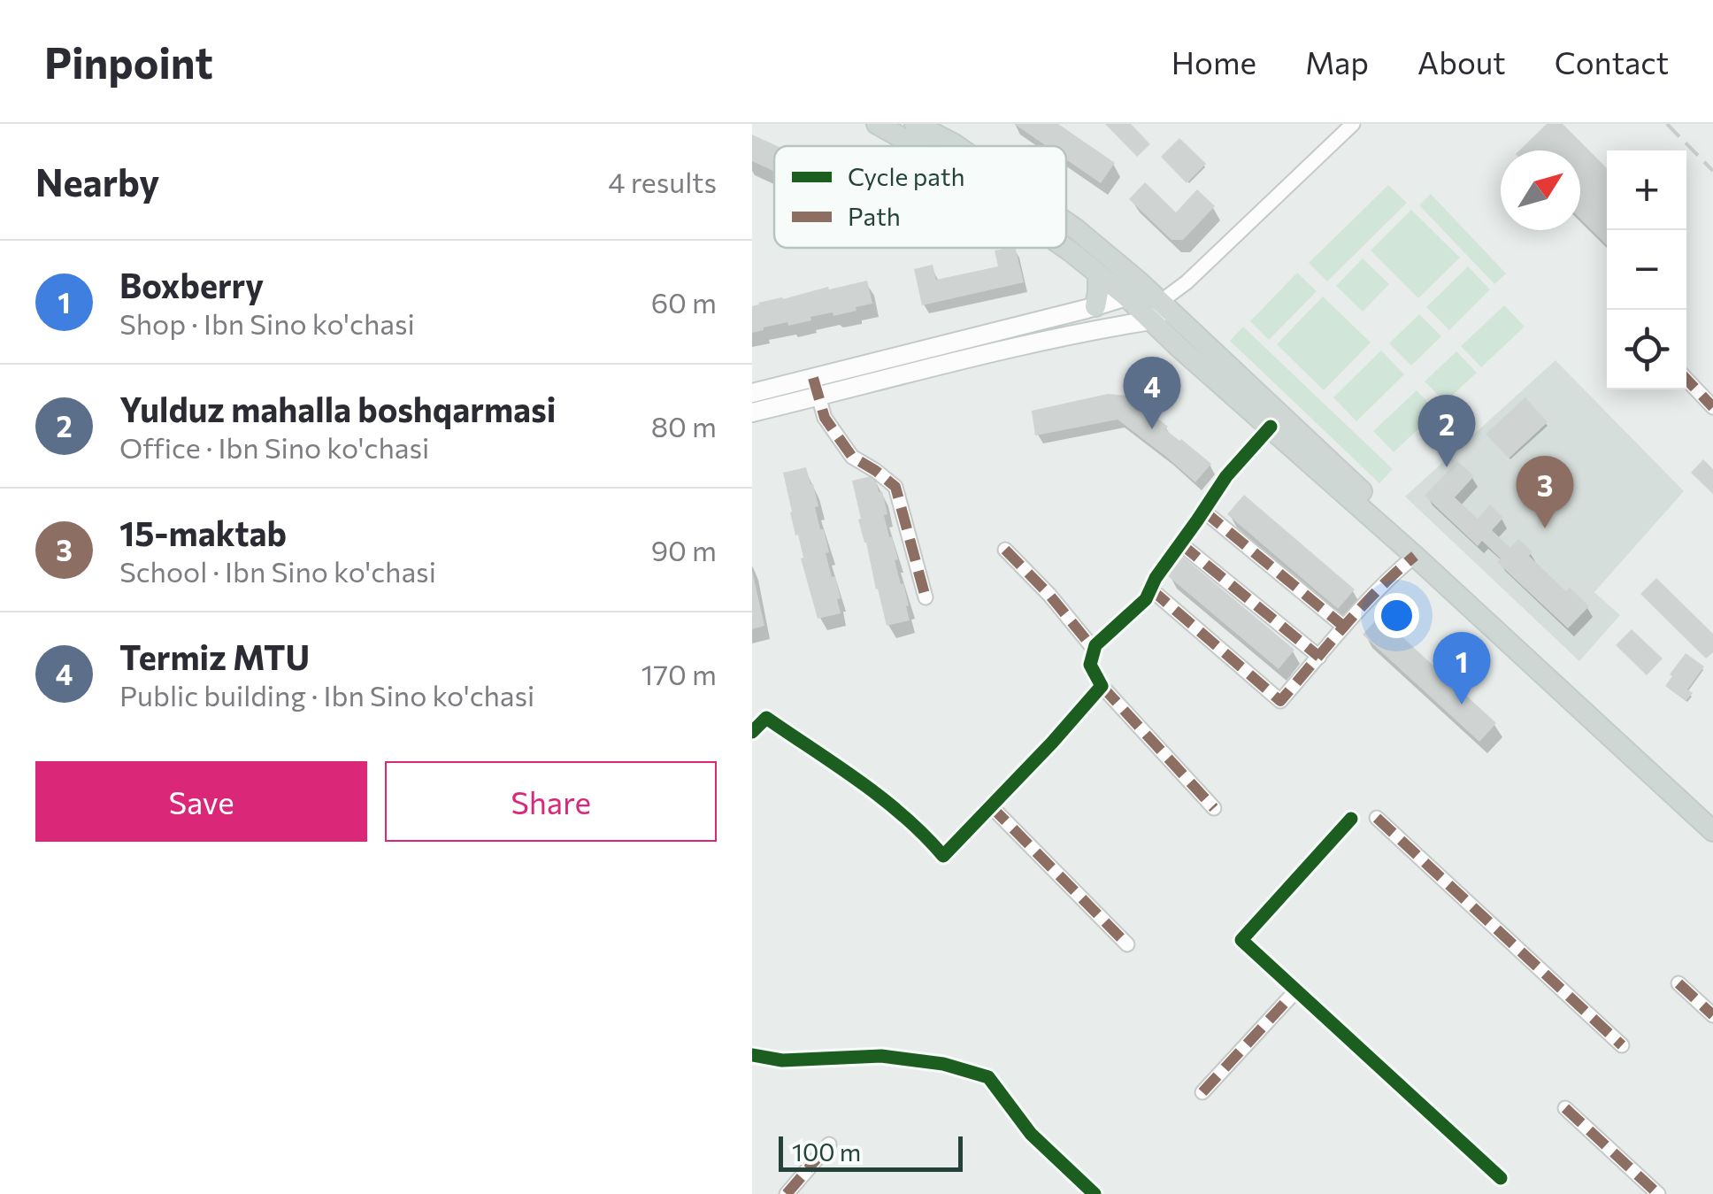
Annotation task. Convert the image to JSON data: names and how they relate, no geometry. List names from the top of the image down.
{
  "legend": ["Cycle path", "Path"],
  "scale_bar": "100 m",
  "north": "top right",
  "page": {
    "header": "Pinpoint",
    "nav": [
      "Home",
      "Map",
      "About",
      "Contact"
    ],
    "heading": ["Nearby", "4 results"],
    "map_buttons": ["+", "−"],
    "list": [
      {
        "mark": "1",
        "name": "Boxberry",
        "note": "Shop · Ibn Sino ko'chasi",
        "value": "60 m"
      },
      {
        "mark": "2",
        "name": "Yulduz mahalla boshqarmasi",
        "note": "Office · Ibn Sino ko'chasi",
        "value": "80 m"
      },
      {
        "mark": "3",
        "name": "15-maktab",
        "note": "School · Ibn Sino ko'chasi",
        "value": "90 m"
      },
      {
        "mark": "4",
        "name": "Termiz MTU",
        "note": "Public building · Ibn Sino ko'chasi",
        "value": "170 m"
      }
    ],
    "pins": [
      "4",
      "2",
      "3",
      "1"
    ],
    "buttons": ["Save", "Share"],
    "scale": "100 m"
  }
}
